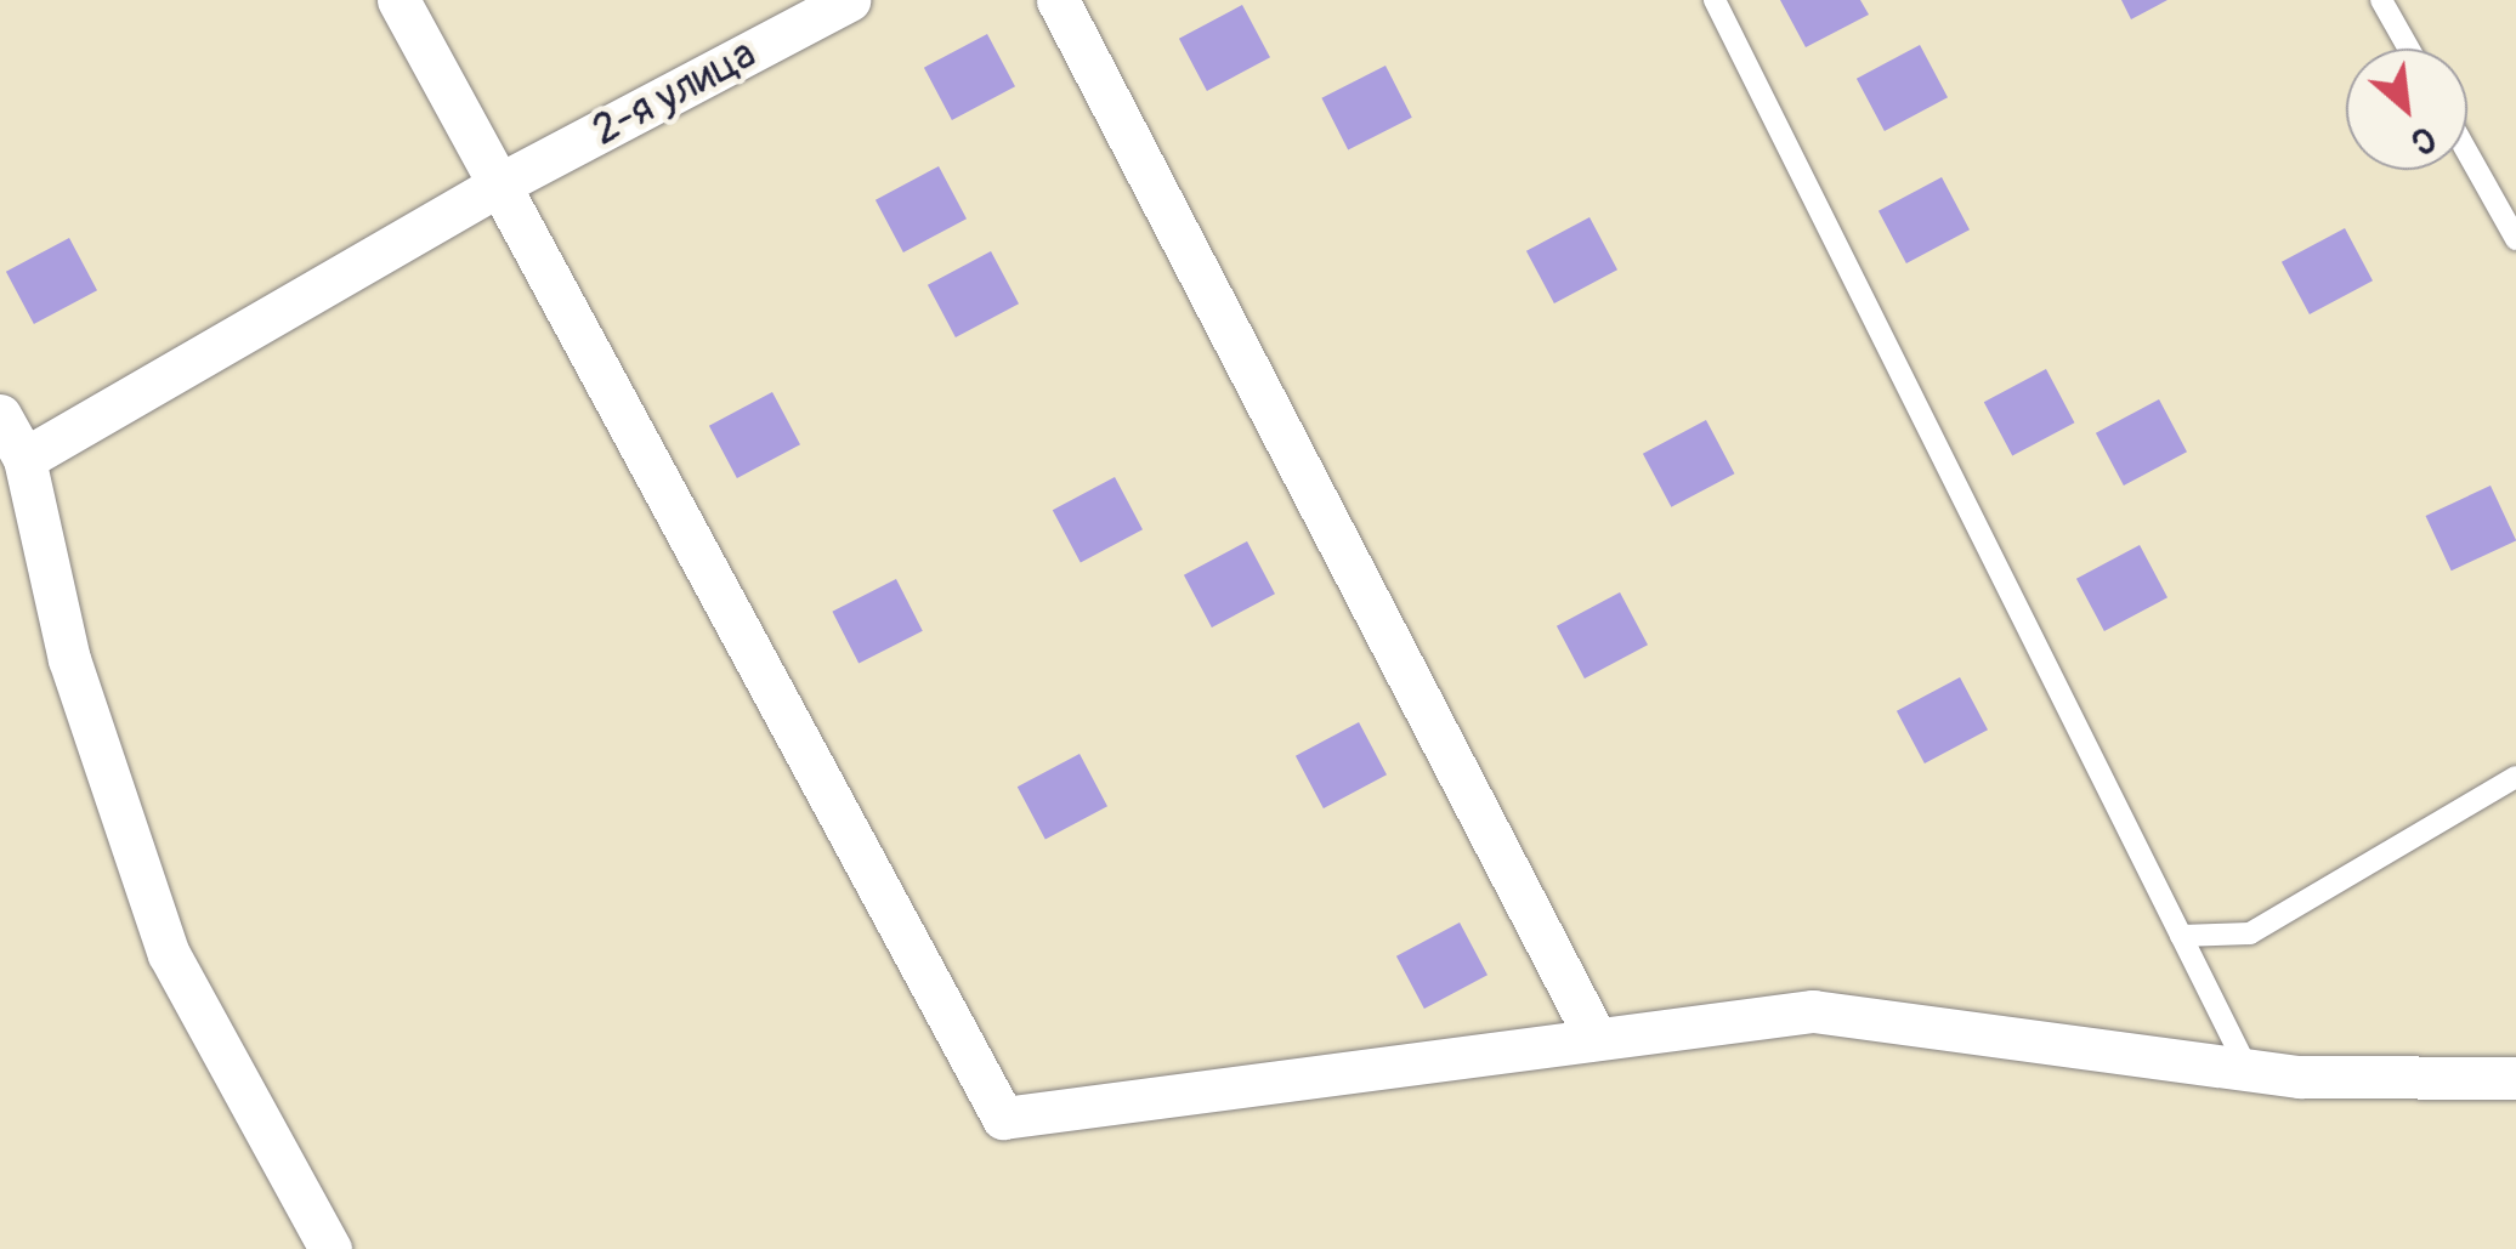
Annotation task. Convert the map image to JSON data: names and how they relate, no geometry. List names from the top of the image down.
{
  "streets": {
    "street": ["2-я улица"]
  },
  "north": "bottom right"
}
